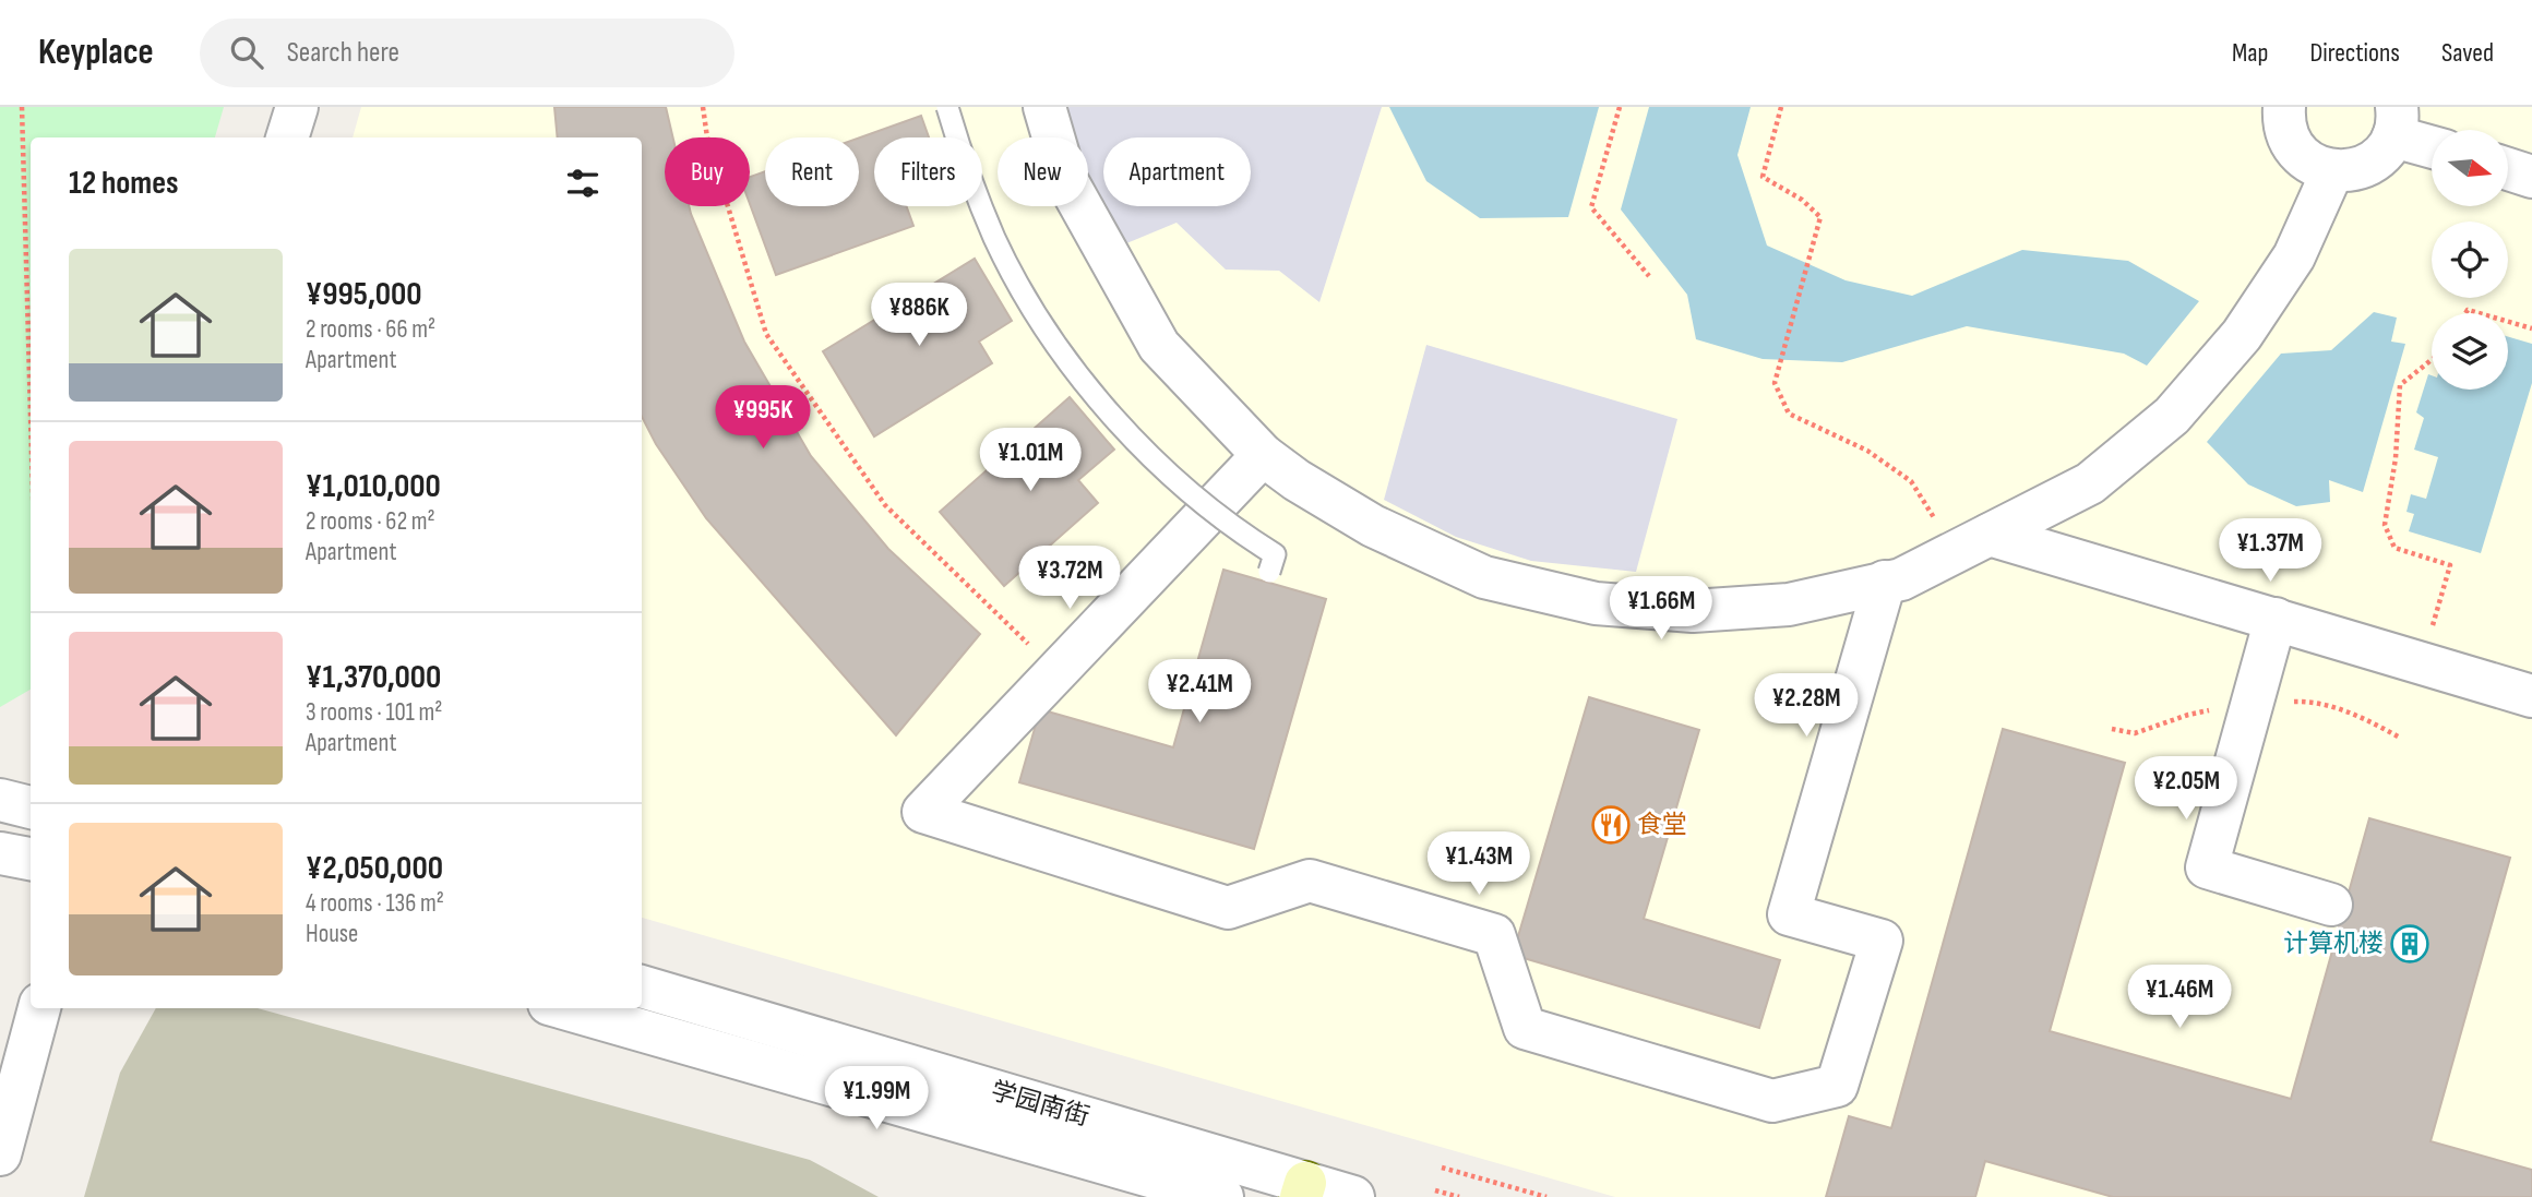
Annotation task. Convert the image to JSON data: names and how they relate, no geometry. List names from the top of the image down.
{
  "streets": {
    "street": ["学园南街"]
  },
  "places": {
    "restaurant": ["食堂"],
    "building": ["计算机楼"]
  },
  "north": "right",
  "page": {
    "header": "Keyplace",
    "search": "Search here",
    "nav": ["Map", "Directions", "Saved"],
    "chip": [
      "Buy",
      "Rent",
      "Filters",
      "New",
      "Apartment"
    ],
    "heading": "12 homes",
    "list": [
      {
        "name": "¥995,000",
        "note": "2 rooms · 66 m² · Apartment"
      },
      {
        "name": "¥1,010,000",
        "note": "2 rooms · 62 m² · Apartment"
      },
      {
        "name": "¥1,370,000",
        "note": "3 rooms · 101 m² · Apartment"
      },
      {
        "name": "¥2,050,000",
        "note": "4 rooms · 136 m² · House"
      }
    ],
    "price": [
      "¥886K",
      "¥995K",
      "¥1.01M",
      "¥1.37M",
      "¥3.72M",
      "¥1.66M",
      "¥2.41M",
      "¥2.28M",
      "¥2.05M",
      "¥1.43M",
      "¥1.46M",
      "¥1.99M"
    ]
  }
}
